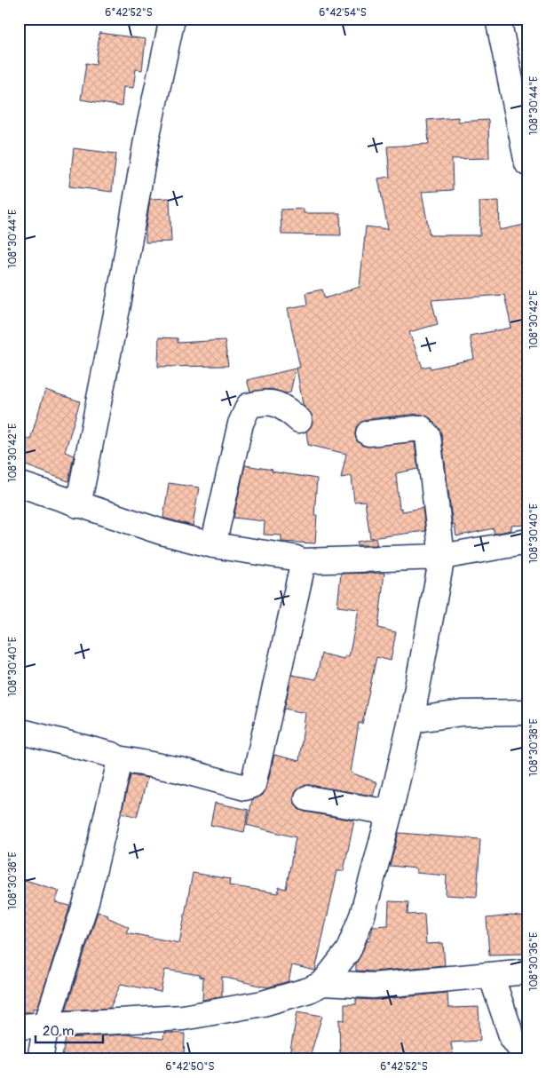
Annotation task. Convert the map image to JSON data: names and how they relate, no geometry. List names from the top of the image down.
{
  "scale_bar": "20 m",
  "coordinates": [
    "6°42'52\"S",
    "6°42'54\"S",
    "108°30'44\"E",
    "108°30'42\"E",
    "108°30'40\"E",
    "108°30'38\"E",
    "108°30'36\"E",
    "6°42'50\"S"
  ]
}
